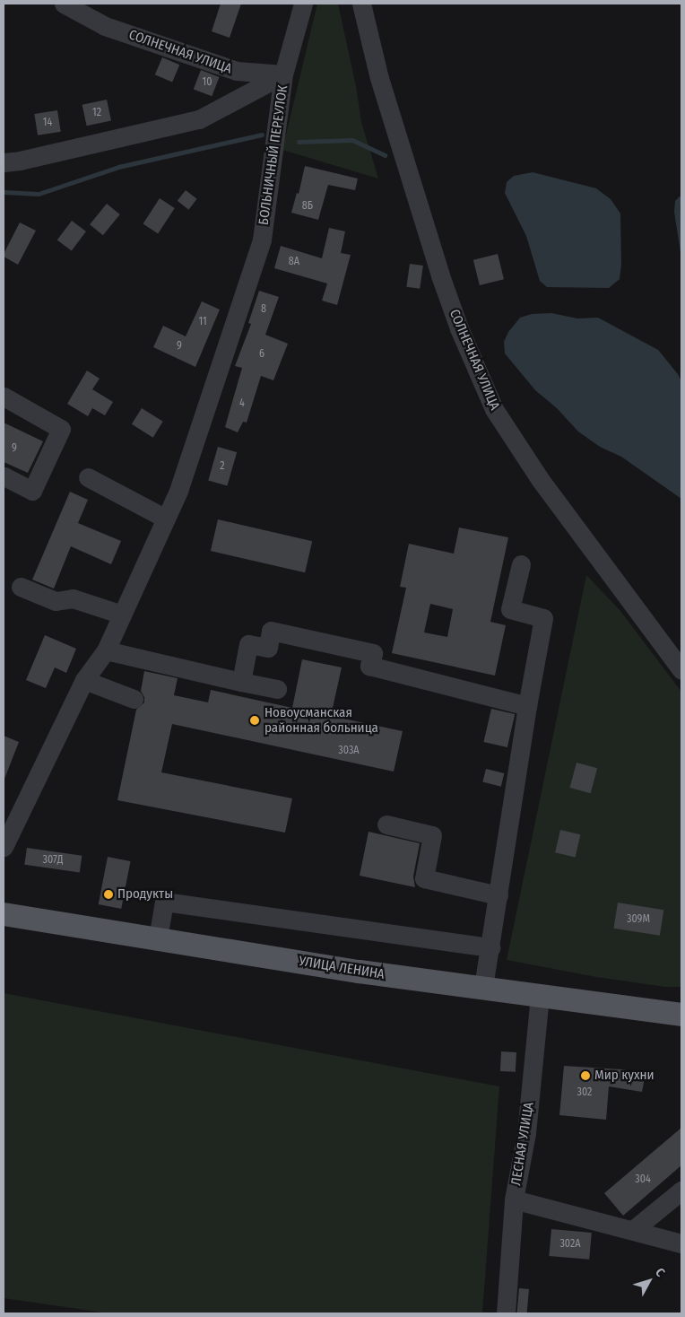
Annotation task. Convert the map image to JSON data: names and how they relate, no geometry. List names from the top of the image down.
{
  "streets": {
    "main road": ["УЛИЦА ЛЕНИНА"],
    "street": ["СОЛНЕЧНАЯ УЛИЦА", "БОЛЬНИЧНЫЙ ПЕРЕУЛОК", "ЛЕСНАЯ УЛИЦА"]
  },
  "crossings": [
    ["СОЛНЕЧНАЯ УЛИЦА", "БОЛЬНИЧНЫЙ ПЕРЕУЛОК"],
    ["УЛИЦА ЛЕНИНА", "ЛЕСНАЯ УЛИЦА"]
  ],
  "places": ["Новоусманская районная больница", "Продукты", "Мир кухни"],
  "house_numbers": [
    "10",
    "12",
    "14",
    "8Б",
    "8А",
    "8",
    "11",
    "9",
    "6",
    "4",
    "9",
    "2",
    "303А",
    "307Д",
    "309М",
    "302",
    "304",
    "302А"
  ],
  "north": "top right"
}
